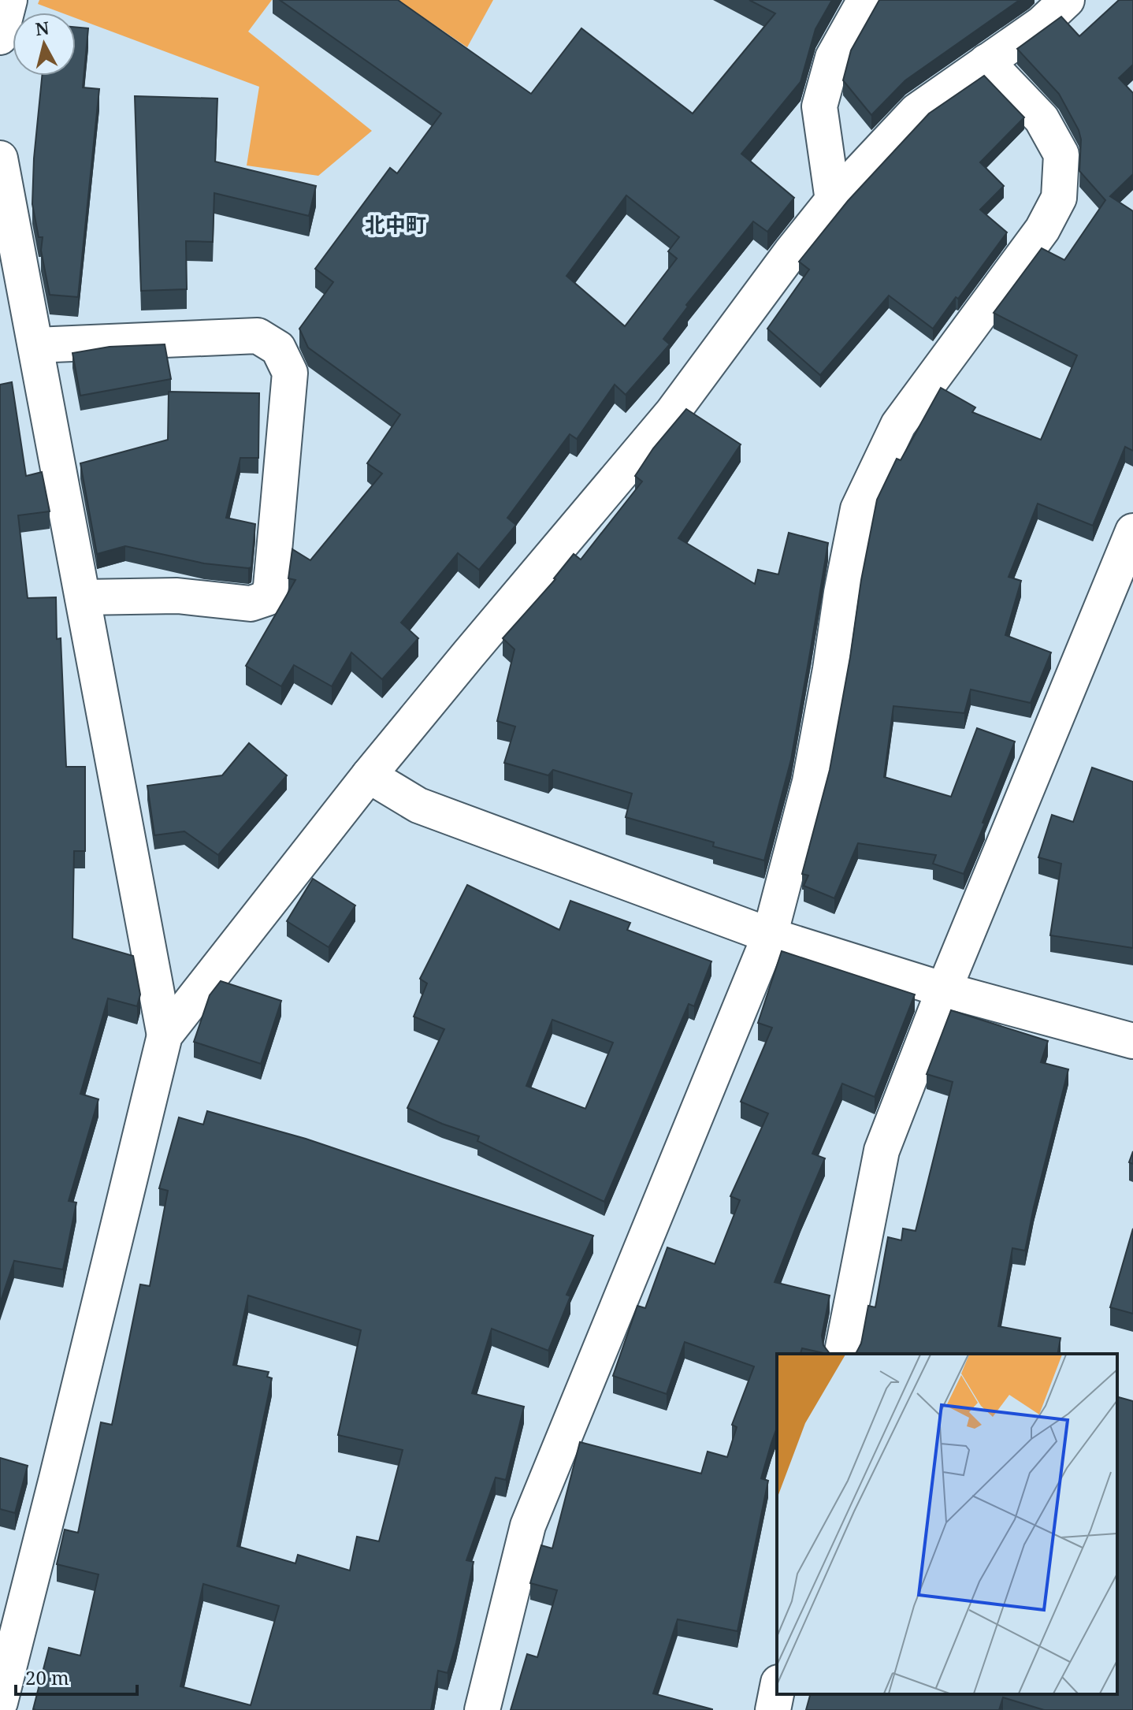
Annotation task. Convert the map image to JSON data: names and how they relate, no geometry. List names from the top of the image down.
{
  "districts": ["北中町"],
  "scale_bar": "20 m",
  "north": "top"
}
